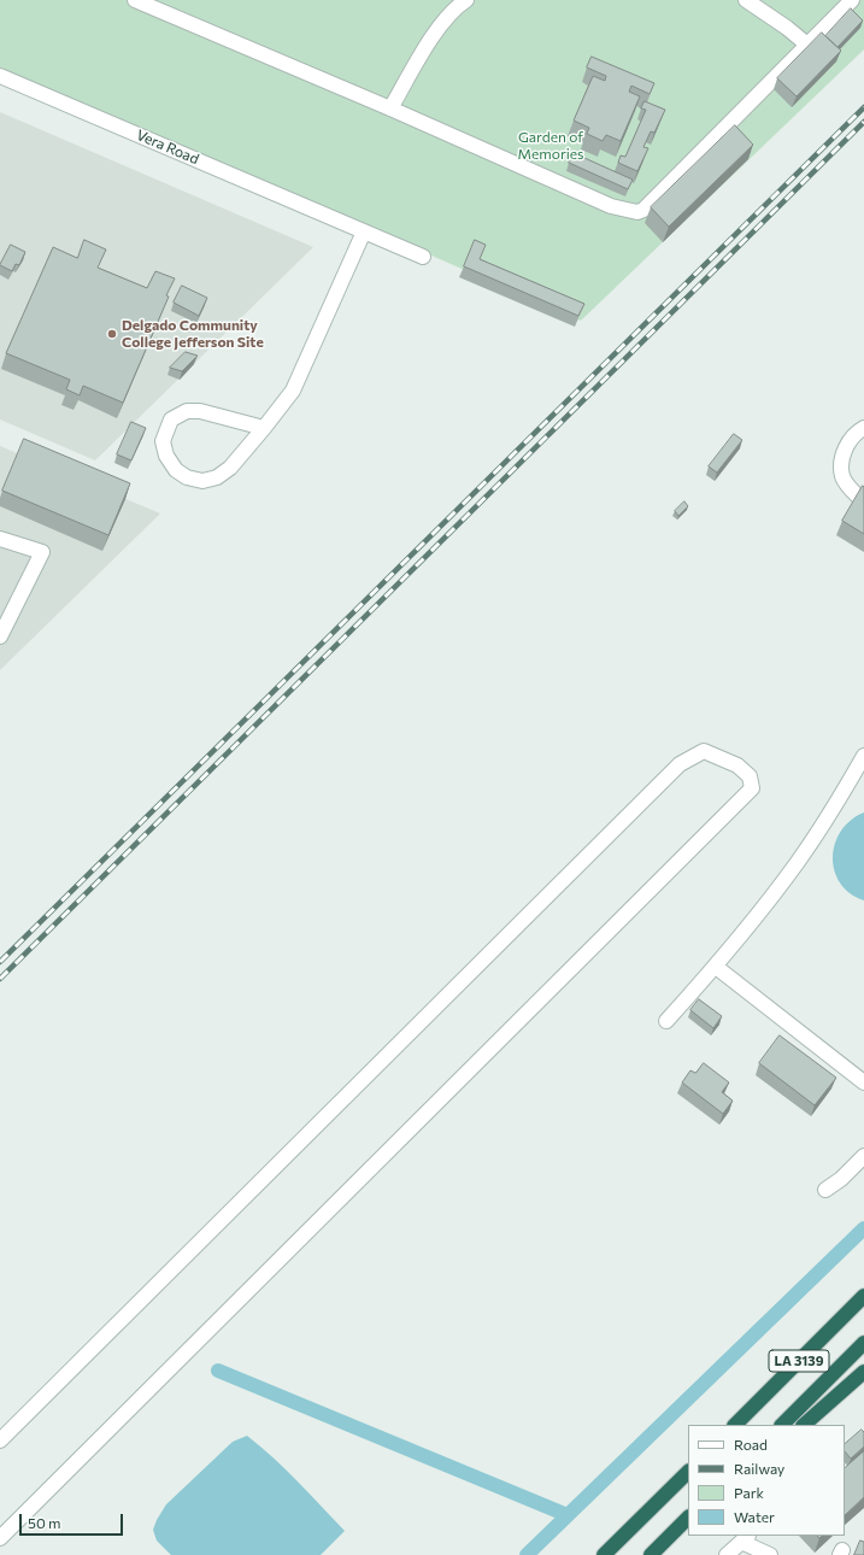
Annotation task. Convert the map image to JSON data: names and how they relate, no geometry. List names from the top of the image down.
{
  "streets": {
    "highway": ["LA 3139"],
    "street": ["Vera Road"]
  },
  "parks": ["Garden of Memories"],
  "places": ["Delgado Community College Jefferson Site"],
  "legend": [
    "Road",
    "Railway",
    "Park",
    "Water"
  ],
  "scale_bar": "50 m"
}
